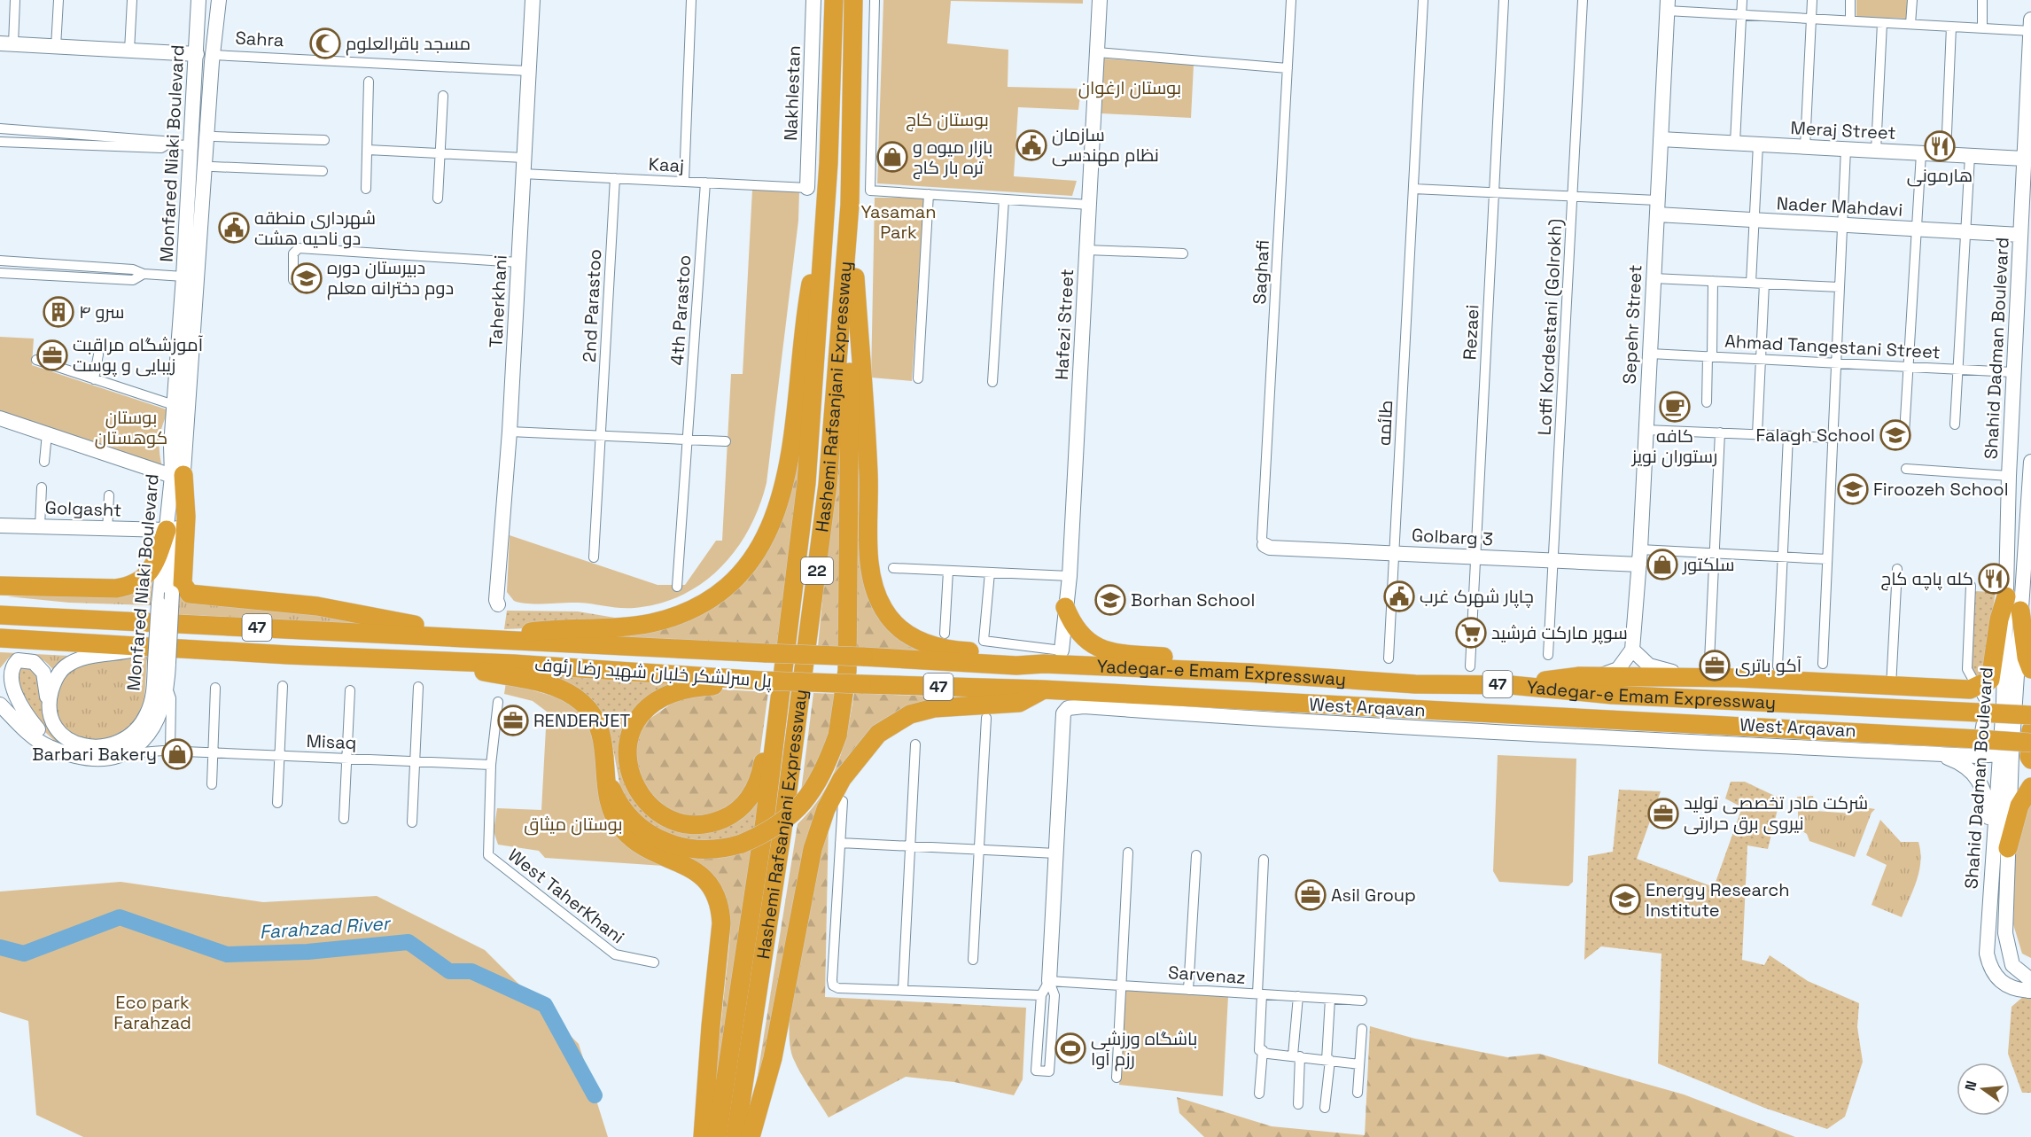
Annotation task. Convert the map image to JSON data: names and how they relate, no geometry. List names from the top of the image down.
{
  "streets": {
    "highway": [
      "Hashemi Rafsanjani Expressway",
      "22",
      "47",
      "پل سرلشکر خلبان شهید رضا رئوف",
      "Yadegar-e Emam Expressway"
    ],
    "street": [
      "Sahra",
      "Nakhlestan",
      "Meraj Street",
      "Monfared Niaki Boulevard",
      "Kaaj",
      "Nader Mahdavi",
      "Saghafi",
      "Taherkhani",
      "2nd Parastoo",
      "4th Parastoo",
      "Hafezi Street",
      "Sepehr Street",
      "Lotfi Kordestani (Golrokh)",
      "Rezaei",
      "Ahmad Tangestani Street",
      "Shahid Dadman Boulevard",
      "طائمه",
      "Golgasht",
      "Golbarg 3",
      "West Arqavan",
      "Misaq",
      "West TaherKhani",
      "Sarvenaz"
    ]
  },
  "crossings": [
    ["Sahra", "Monfared Niaki Boulevard"],
    ["Sahra", "Taherkhani"],
    ["Nakhlestan", "Kaaj"],
    ["Meraj Street", "Sepehr Street"],
    ["Meraj Street", "Shahid Dadman Boulevard"],
    ["Monfared Niaki Boulevard", "Golgasht"],
    ["Monfared Niaki Boulevard", "47"],
    ["Monfared Niaki Boulevard", "Misaq"],
    ["Kaaj", "Taherkhani"],
    ["Kaaj", "2nd Parastoo"],
    ["Kaaj", "4th Parastoo"],
    ["Nader Mahdavi", "Sepehr Street"],
    ["Nader Mahdavi", "Shahid Dadman Boulevard"],
    ["Saghafi", "Golbarg 3"],
    ["Sepehr Street", "Ahmad Tangestani Street"],
    ["Sepehr Street", "Golbarg 3"],
    ["Lotfi Kordestani (Golrokh)", "Golbarg 3"],
    ["Rezaei", "Golbarg 3"],
    ["Ahmad Tangestani Street", "Shahid Dadman Boulevard"],
    ["Shahid Dadman Boulevard", "West Arqavan"],
    ["طائمه", "Golbarg 3"],
    ["47", "پل سرلشکر خلبان شهید رضا رئوف"],
    ["پل سرلشکر خلبان شهید رضا رئوف", "Yadegar-e Emam Expressway"],
    ["Yadegar-e Emam Expressway", "West Arqavan"],
    ["West Arqavan", "Sarvenaz"],
    ["Misaq", "West TaherKhani"]
  ],
  "water": ["Farahzad River"],
  "parks": [
    "بوستان ارغوان",
    "بوستان کاج",
    "Yasaman Park",
    "بوستان کوهستان",
    "بوستان میثاق",
    "Eco park Farahzad"
  ],
  "places": {
    "mosque": ["مسجد باقرالعلوم"],
    "public building": ["سازمان نظام مهندسی", "شهرداری منطقه دو ناحیه هشت", "چاپار شهرک غرب"],
    "restaurant": ["هارمونی", "کله پاچه کاج"],
    "shop": ["بازار میوه و تره بار کاج", "سلکتور", "Barbari Bakery"],
    "school or university": [
      "دبیرستان دوره دوم دخترانه معلم",
      "Falagh School",
      "Firoozeh School",
      "Borhan School",
      "Energy Research Institute"
    ],
    "building": ["سرو ۴"],
    "office": [
      "آموزشگاه مراقبت زیبایی و پوست",
      "آکو باتری",
      "RENDERJET",
      "شرکت مادر تخصصی تولید نیروی برق حرارتی",
      "Asil Group"
    ],
    "cafe": ["کافه رستوران نویز"],
    "supermarket": ["سوپر مارکت فرشید"],
    "sports": ["باشگاه ورزشی رزم آوا"]
  },
  "north": "left"
}
